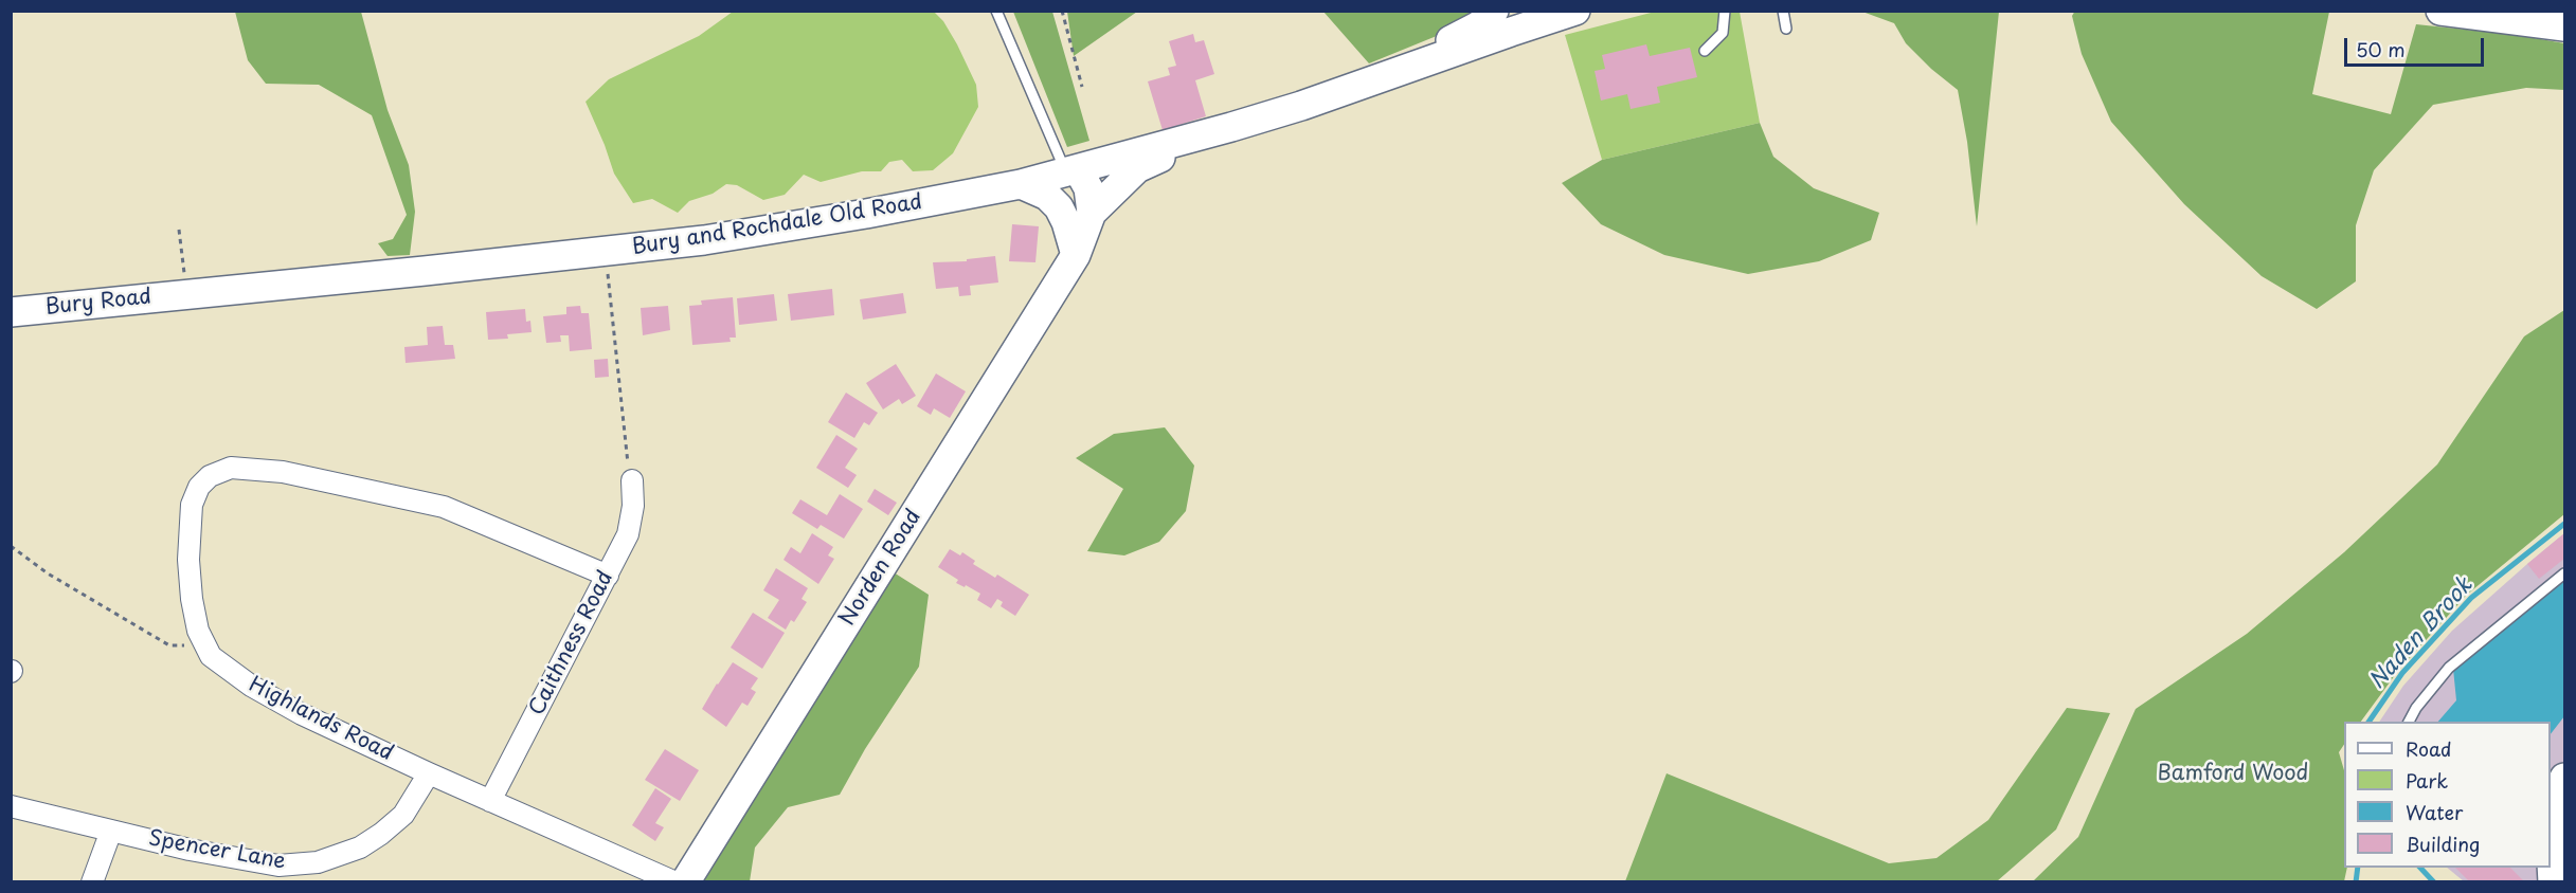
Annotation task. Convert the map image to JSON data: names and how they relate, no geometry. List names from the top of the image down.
{
  "streets": {
    "main road": ["Bury and Rochdale Old Road", "Bury Road", "Norden Road"],
    "street": ["Caithness Road", "Highlands Road", "Spencer Lane"]
  },
  "crossings": [
    ["Bury and Rochdale Old Road", "Bury Road"],
    ["Caithness Road", "Highlands Road"],
    ["Highlands Road", "Spencer Lane"]
  ],
  "water": ["Naden Brook"],
  "parks": ["Bamford Wood"],
  "legend": [
    "Road",
    "Park",
    "Water",
    "Building"
  ],
  "scale_bar": "50 m"
}
